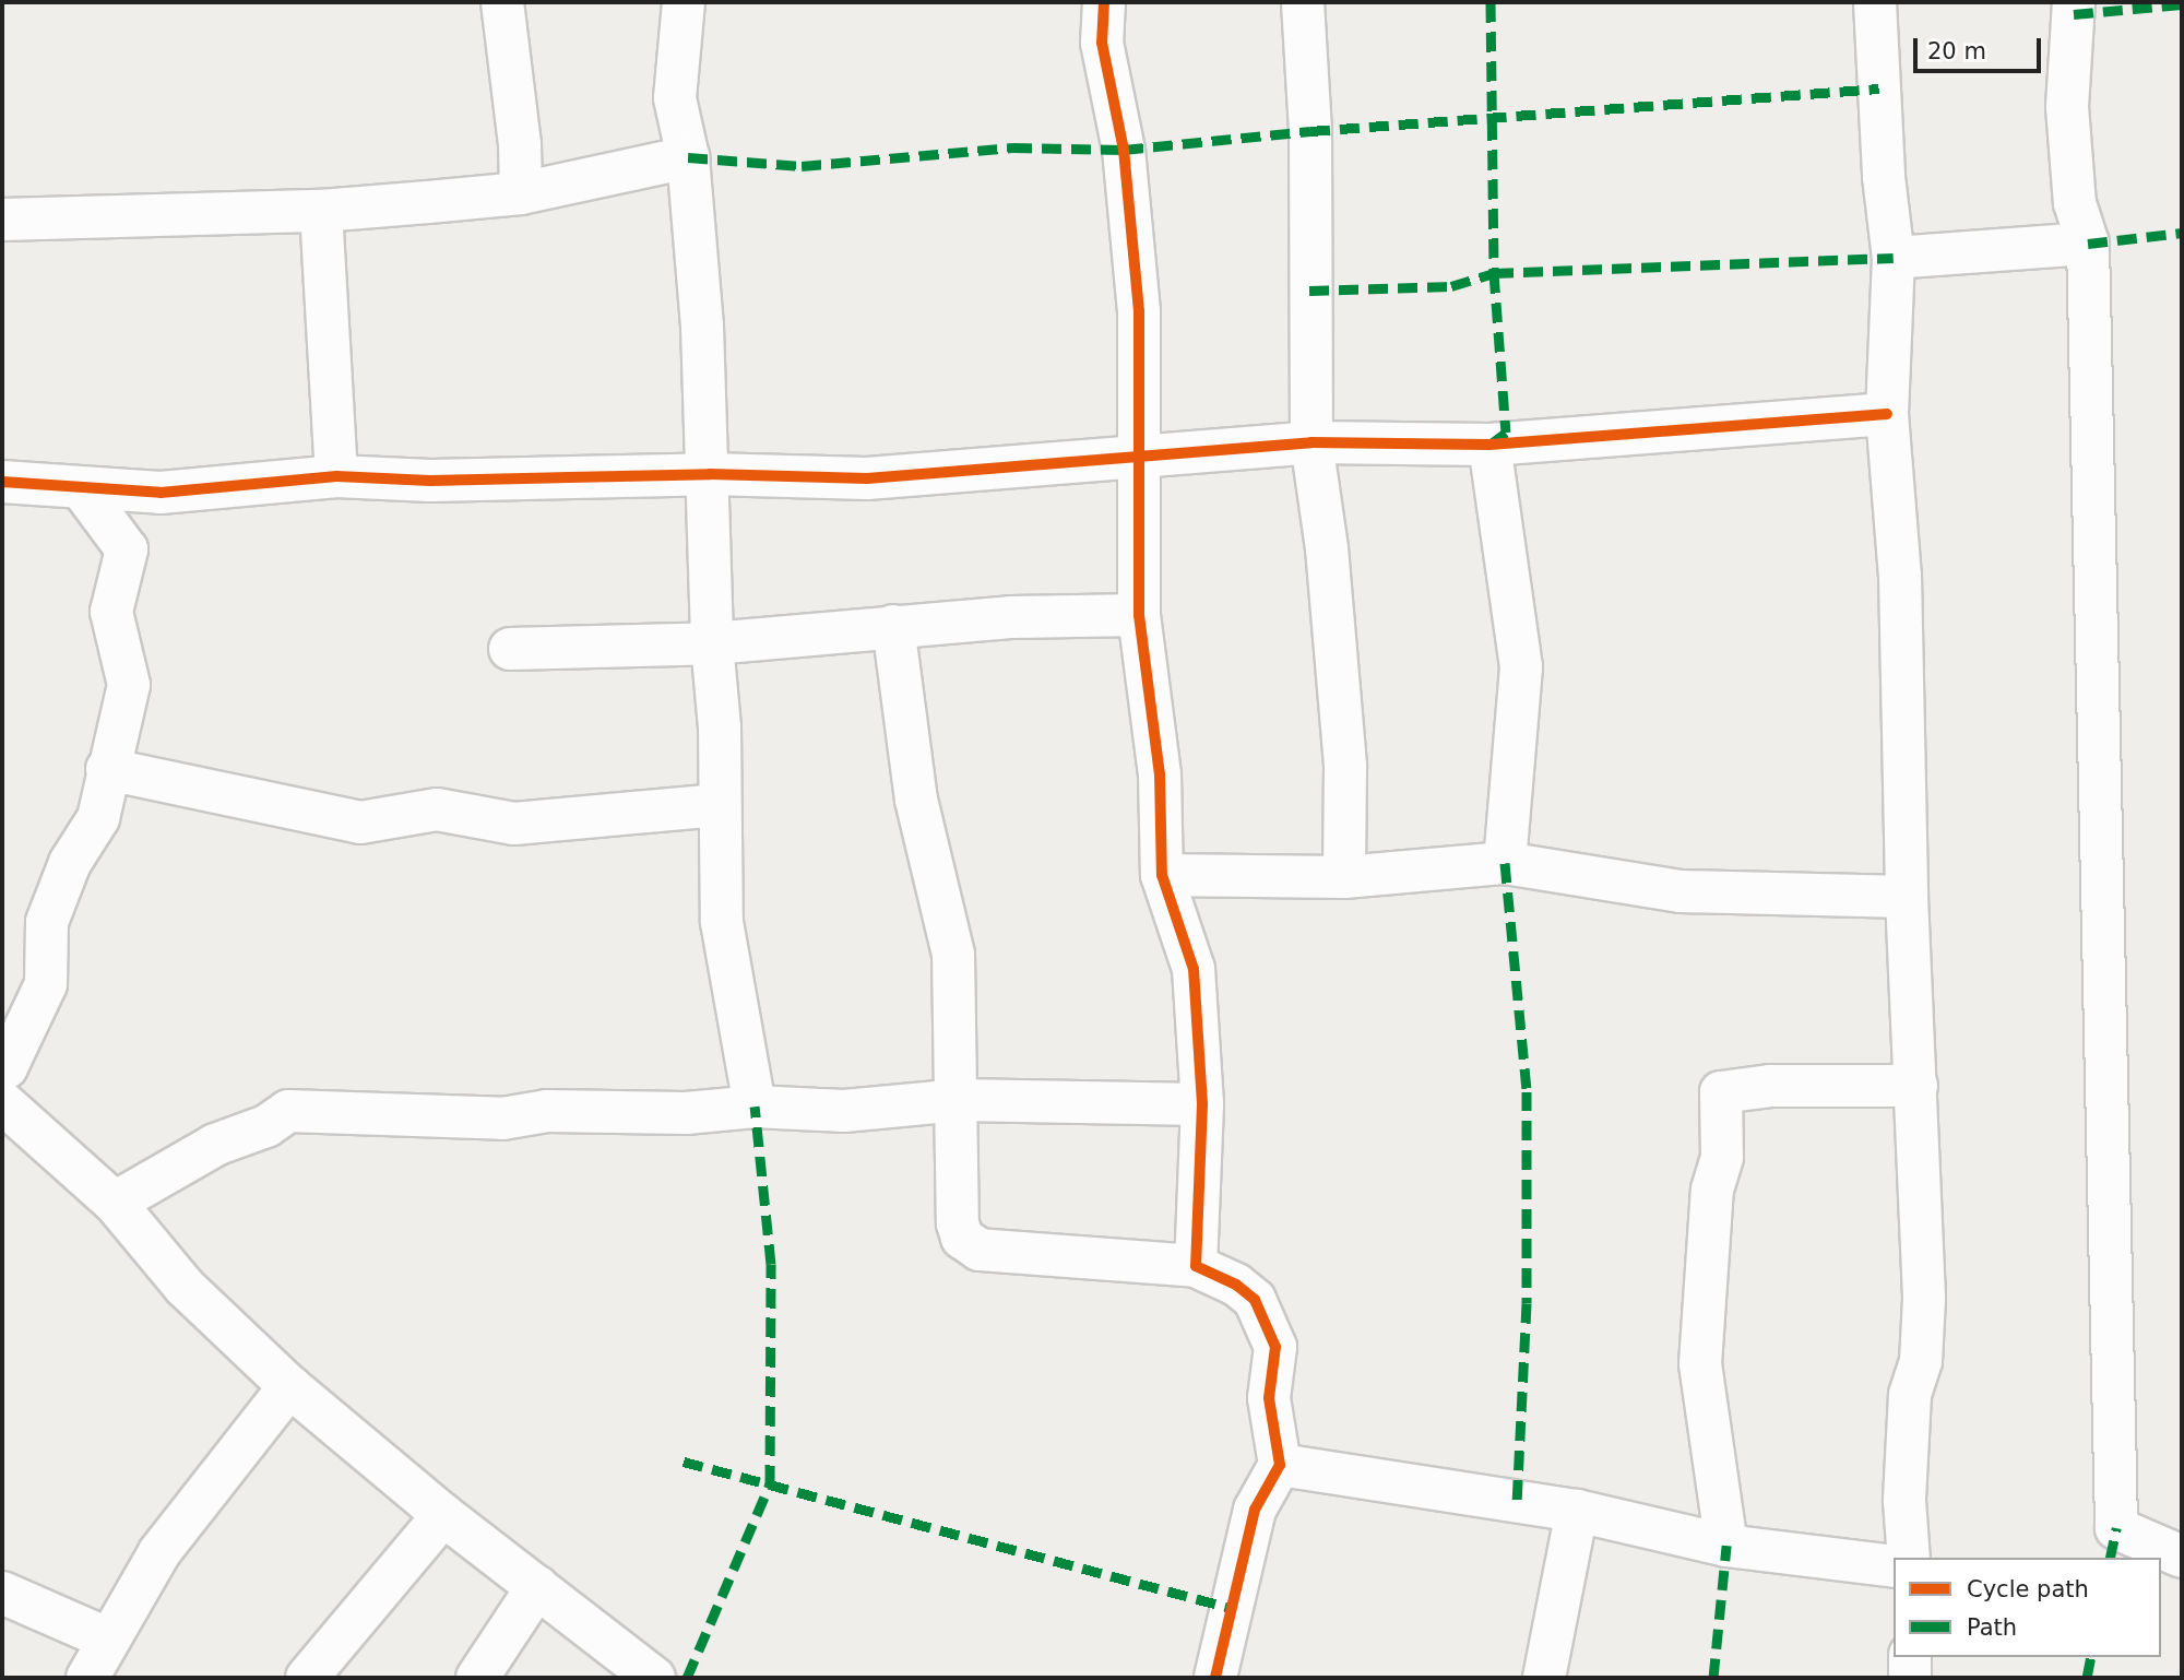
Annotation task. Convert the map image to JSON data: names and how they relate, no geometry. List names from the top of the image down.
{
  "legend": ["Cycle path", "Path"],
  "scale_bar": "20 m"
}
